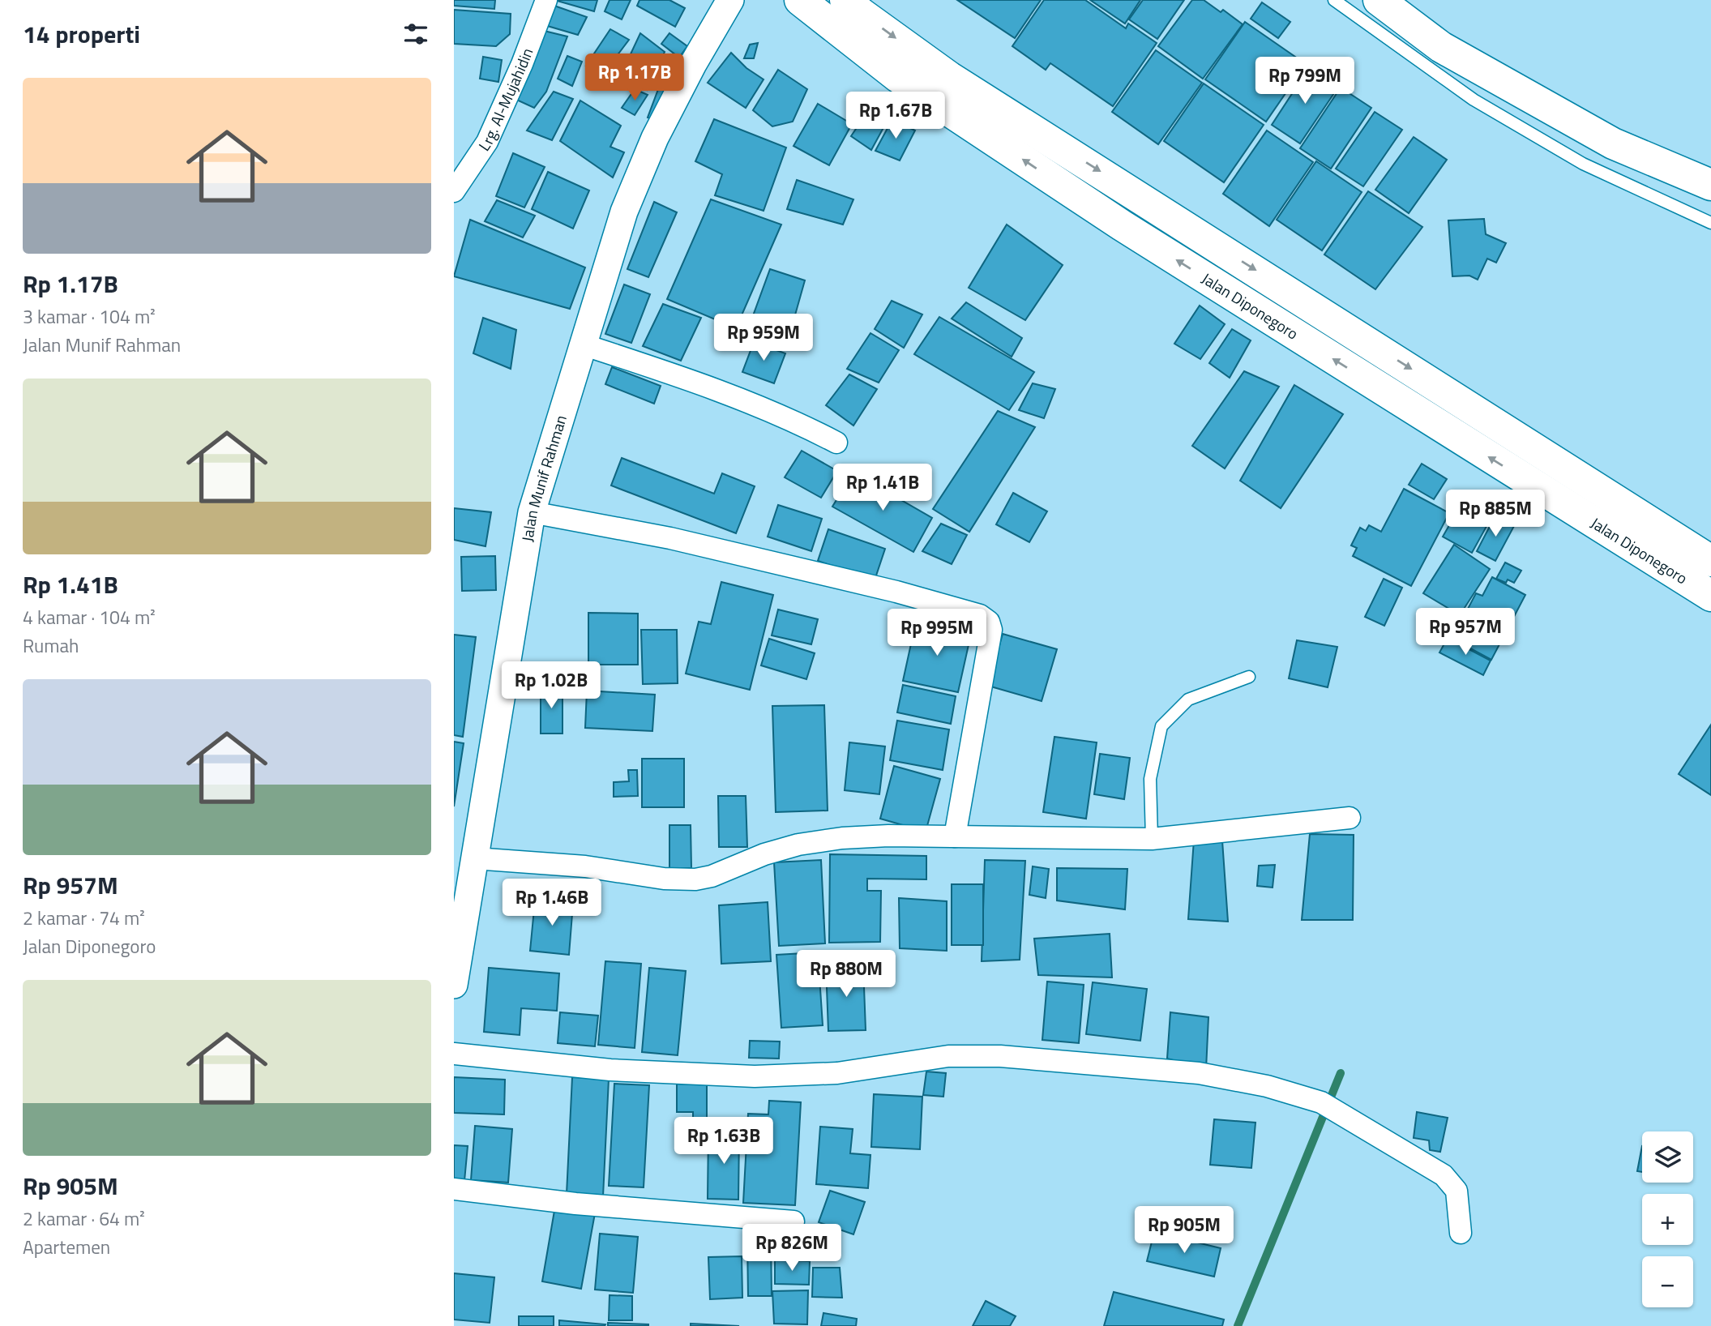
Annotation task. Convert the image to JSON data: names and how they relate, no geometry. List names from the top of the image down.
{
  "streets": {
    "main road": ["Jalan Diponegoro"],
    "street": ["Lrg. Al-Mujahidin", "Jalan Munif Rahman"]
  },
  "page": {
    "heading": "14 properti",
    "price": [
      "Rp 1.17B",
      "Rp 799M",
      "Rp 1.67B",
      "Rp 959M",
      "Rp 1.41B",
      "Rp 885M",
      "Rp 957M",
      "Rp 995M",
      "Rp 1.02B",
      "Rp 1.46B",
      "Rp 880M",
      "Rp 1.63B",
      "Rp 905M",
      "Rp 826M"
    ],
    "list": [
      {
        "name": "Rp 1.17B",
        "note": "3 kamar · 104 m² · Jalan Munif Rahman"
      },
      {
        "name": "Rp 1.41B",
        "note": "4 kamar · 104 m² · Rumah"
      },
      {
        "name": "Rp 957M",
        "note": "2 kamar · 74 m² · Jalan Diponegoro"
      },
      {
        "name": "Rp 905M",
        "note": "2 kamar · 64 m² · Apartemen"
      }
    ],
    "map_buttons": ["+", "−"]
  }
}
